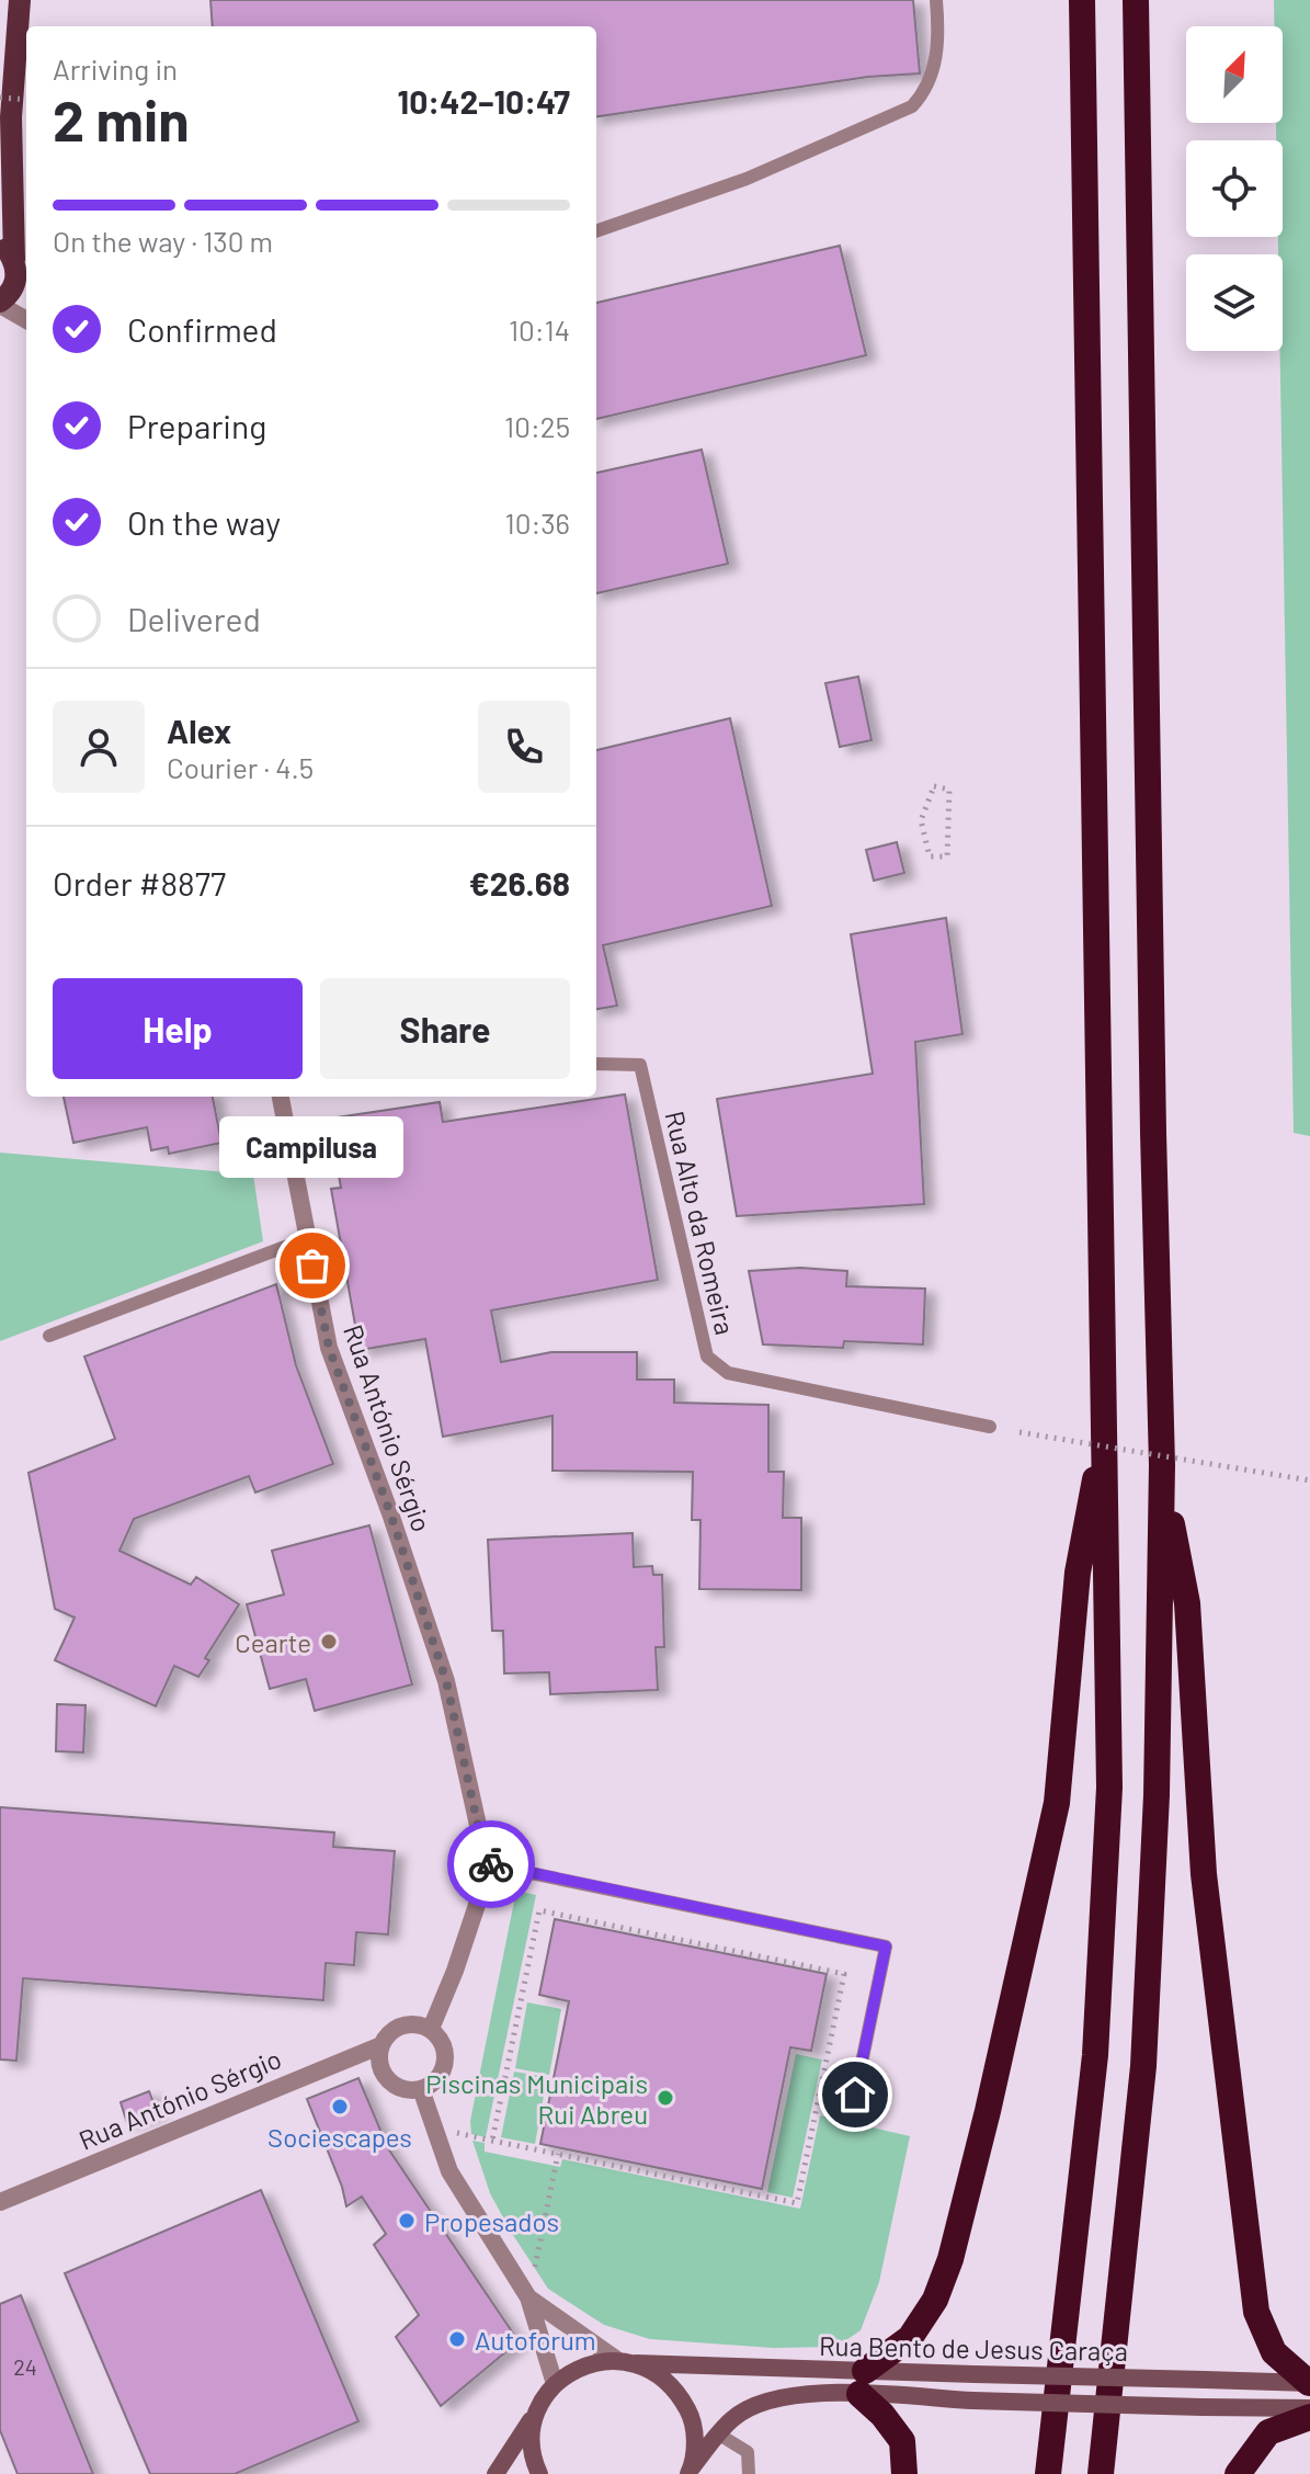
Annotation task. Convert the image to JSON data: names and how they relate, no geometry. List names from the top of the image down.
{
  "streets": {
    "main road": ["Rua Bento de Jesus Caraça"],
    "street": ["Rua António Sérgio"],
    "lane": ["Rua Alto da Romeira"]
  },
  "places": [
    "Campilusa",
    "Cearte",
    "Piscinas Municipais Rui Abreu",
    "Sociescapes",
    "Propesados",
    "Autoforum"
  ],
  "house_numbers": ["24"],
  "north": "top right",
  "page": {
    "heading": ["2 min", "Arriving in", "10:42–10:47"],
    "panel": [
      "Alex",
      "Courier · 4.5",
      "Order #8877",
      "€26.68"
    ],
    "bar": "On the way · 130 m",
    "list": [
      ["Confirmed", "10:14"],
      ["Preparing", "10:25"],
      ["On the way", "10:36"],
      "Delivered"
    ],
    "buttons": ["Help", "Share"],
    "bubble": "Campilusa"
  }
}
